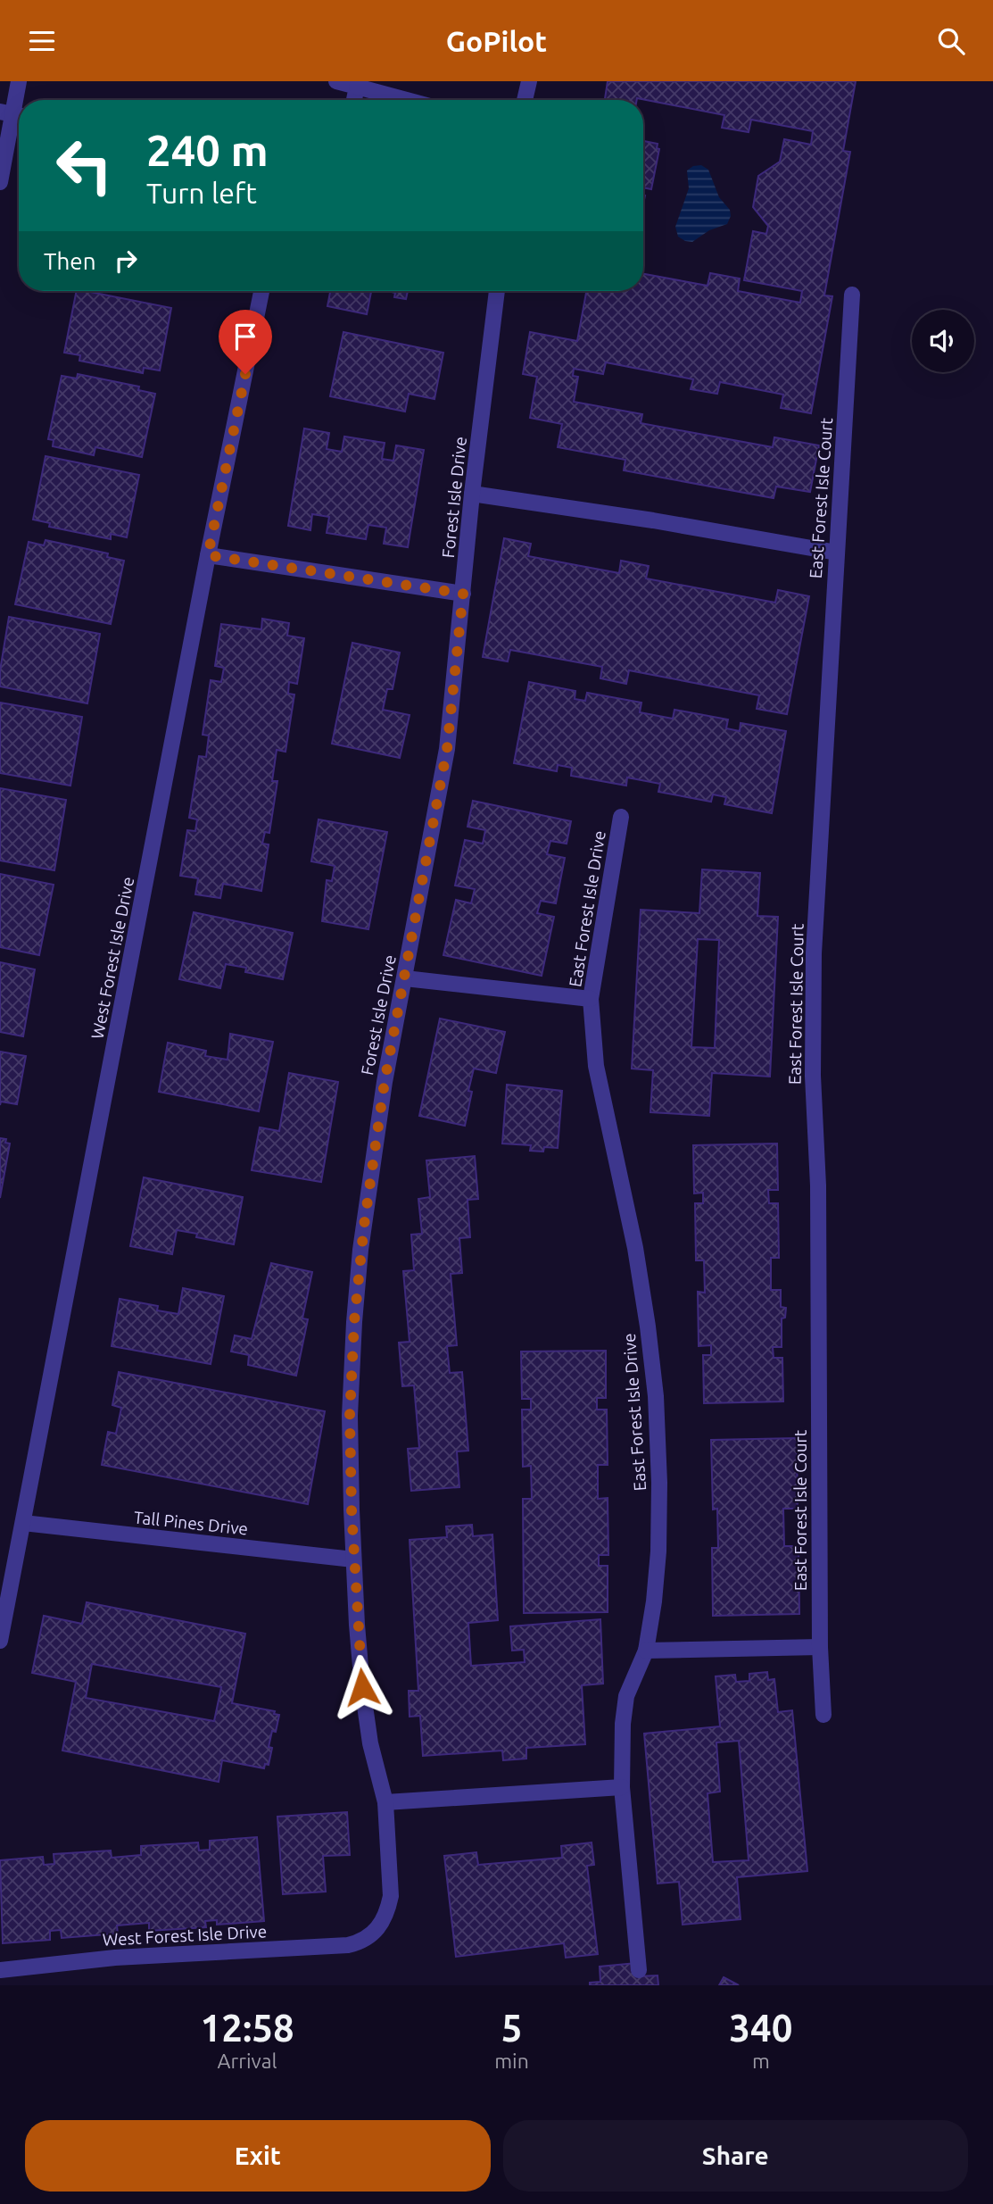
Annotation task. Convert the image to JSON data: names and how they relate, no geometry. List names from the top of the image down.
{
  "streets": {
    "street": [
      "Forest Isle Drive",
      "East Forest Isle Court",
      "East Forest Isle Drive",
      "West Forest Isle Drive",
      "Tall Pines Drive"
    ]
  },
  "crossings": [
    ["Forest Isle Drive", "West Forest Isle Drive"],
    ["Forest Isle Drive", "Tall Pines Drive"],
    ["West Forest Isle Drive", "Tall Pines Drive"]
  ],
  "page": {
    "header": "GoPilot",
    "turn": ["240 m", "Turn left"],
    "then": "Then",
    "eta": [
      "12:58",
      "Arrival",
      "5",
      "min",
      "340",
      "m"
    ],
    "buttons": ["Exit", "Share"]
  }
}
